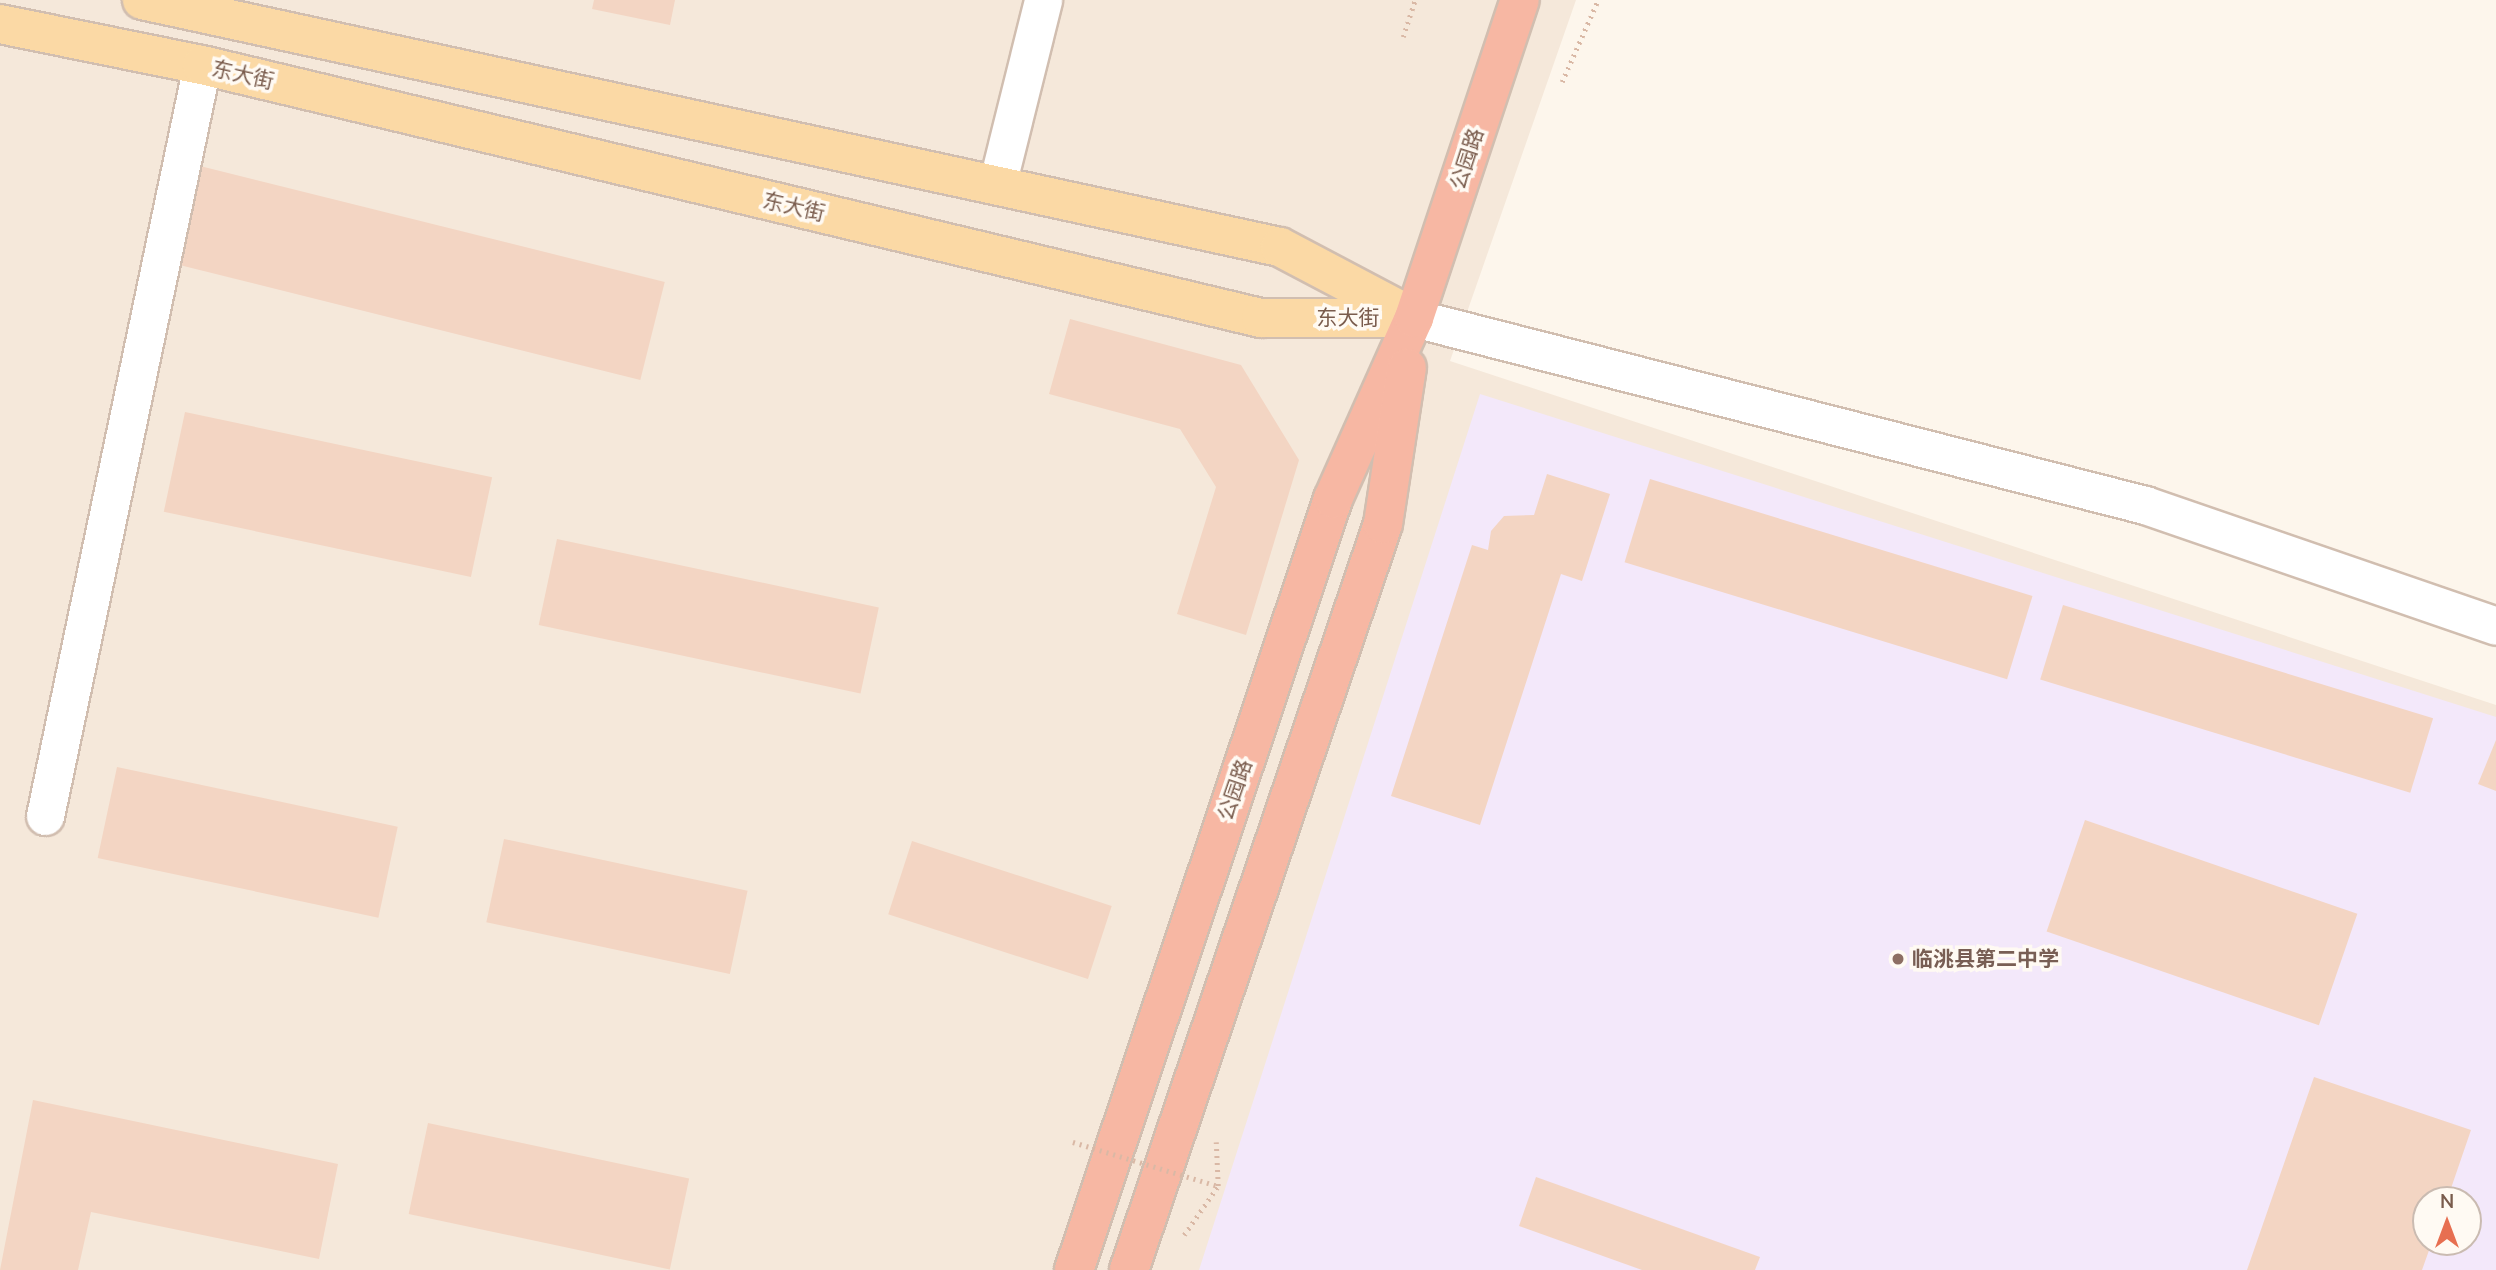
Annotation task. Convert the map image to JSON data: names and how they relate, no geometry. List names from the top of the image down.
{
  "streets": {
    "highway": ["公园路"],
    "main road": ["东大街"]
  },
  "crossings": [
    ["东大街", "公园路"]
  ],
  "places": ["临洮县第二中学"],
  "north": "top"
}
